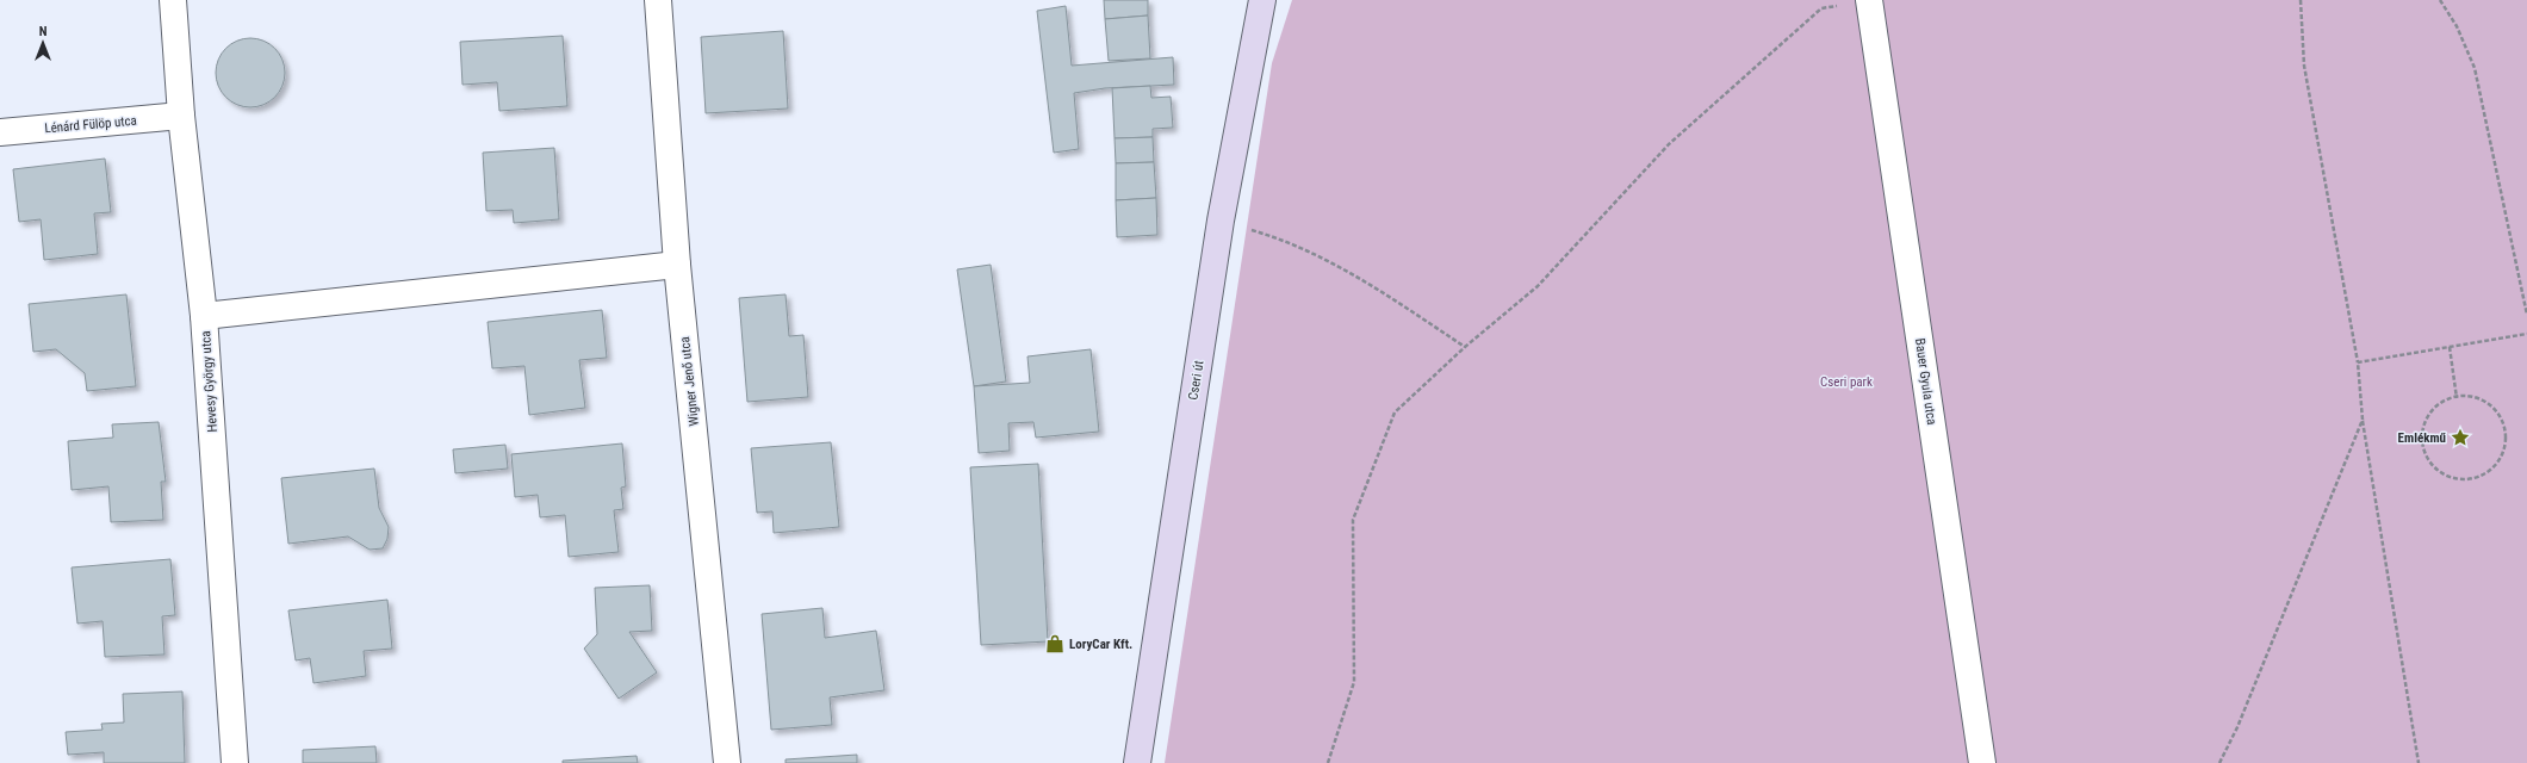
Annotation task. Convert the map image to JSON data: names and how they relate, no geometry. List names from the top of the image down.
{
  "streets": {
    "street": [
      "Lénárd Fülöp utca",
      "Cseri út",
      "Hevesy György utca",
      "Wigner Jenő utca",
      "Bauer Gyula utca"
    ]
  },
  "crossings": [
    ["Lénárd Fülöp utca", "Hevesy György utca"]
  ],
  "parks": ["Cseri park"],
  "places": {
    "place": ["Emlékmű"],
    "shop": ["LoryCar Kft."]
  },
  "north": "top"
}
